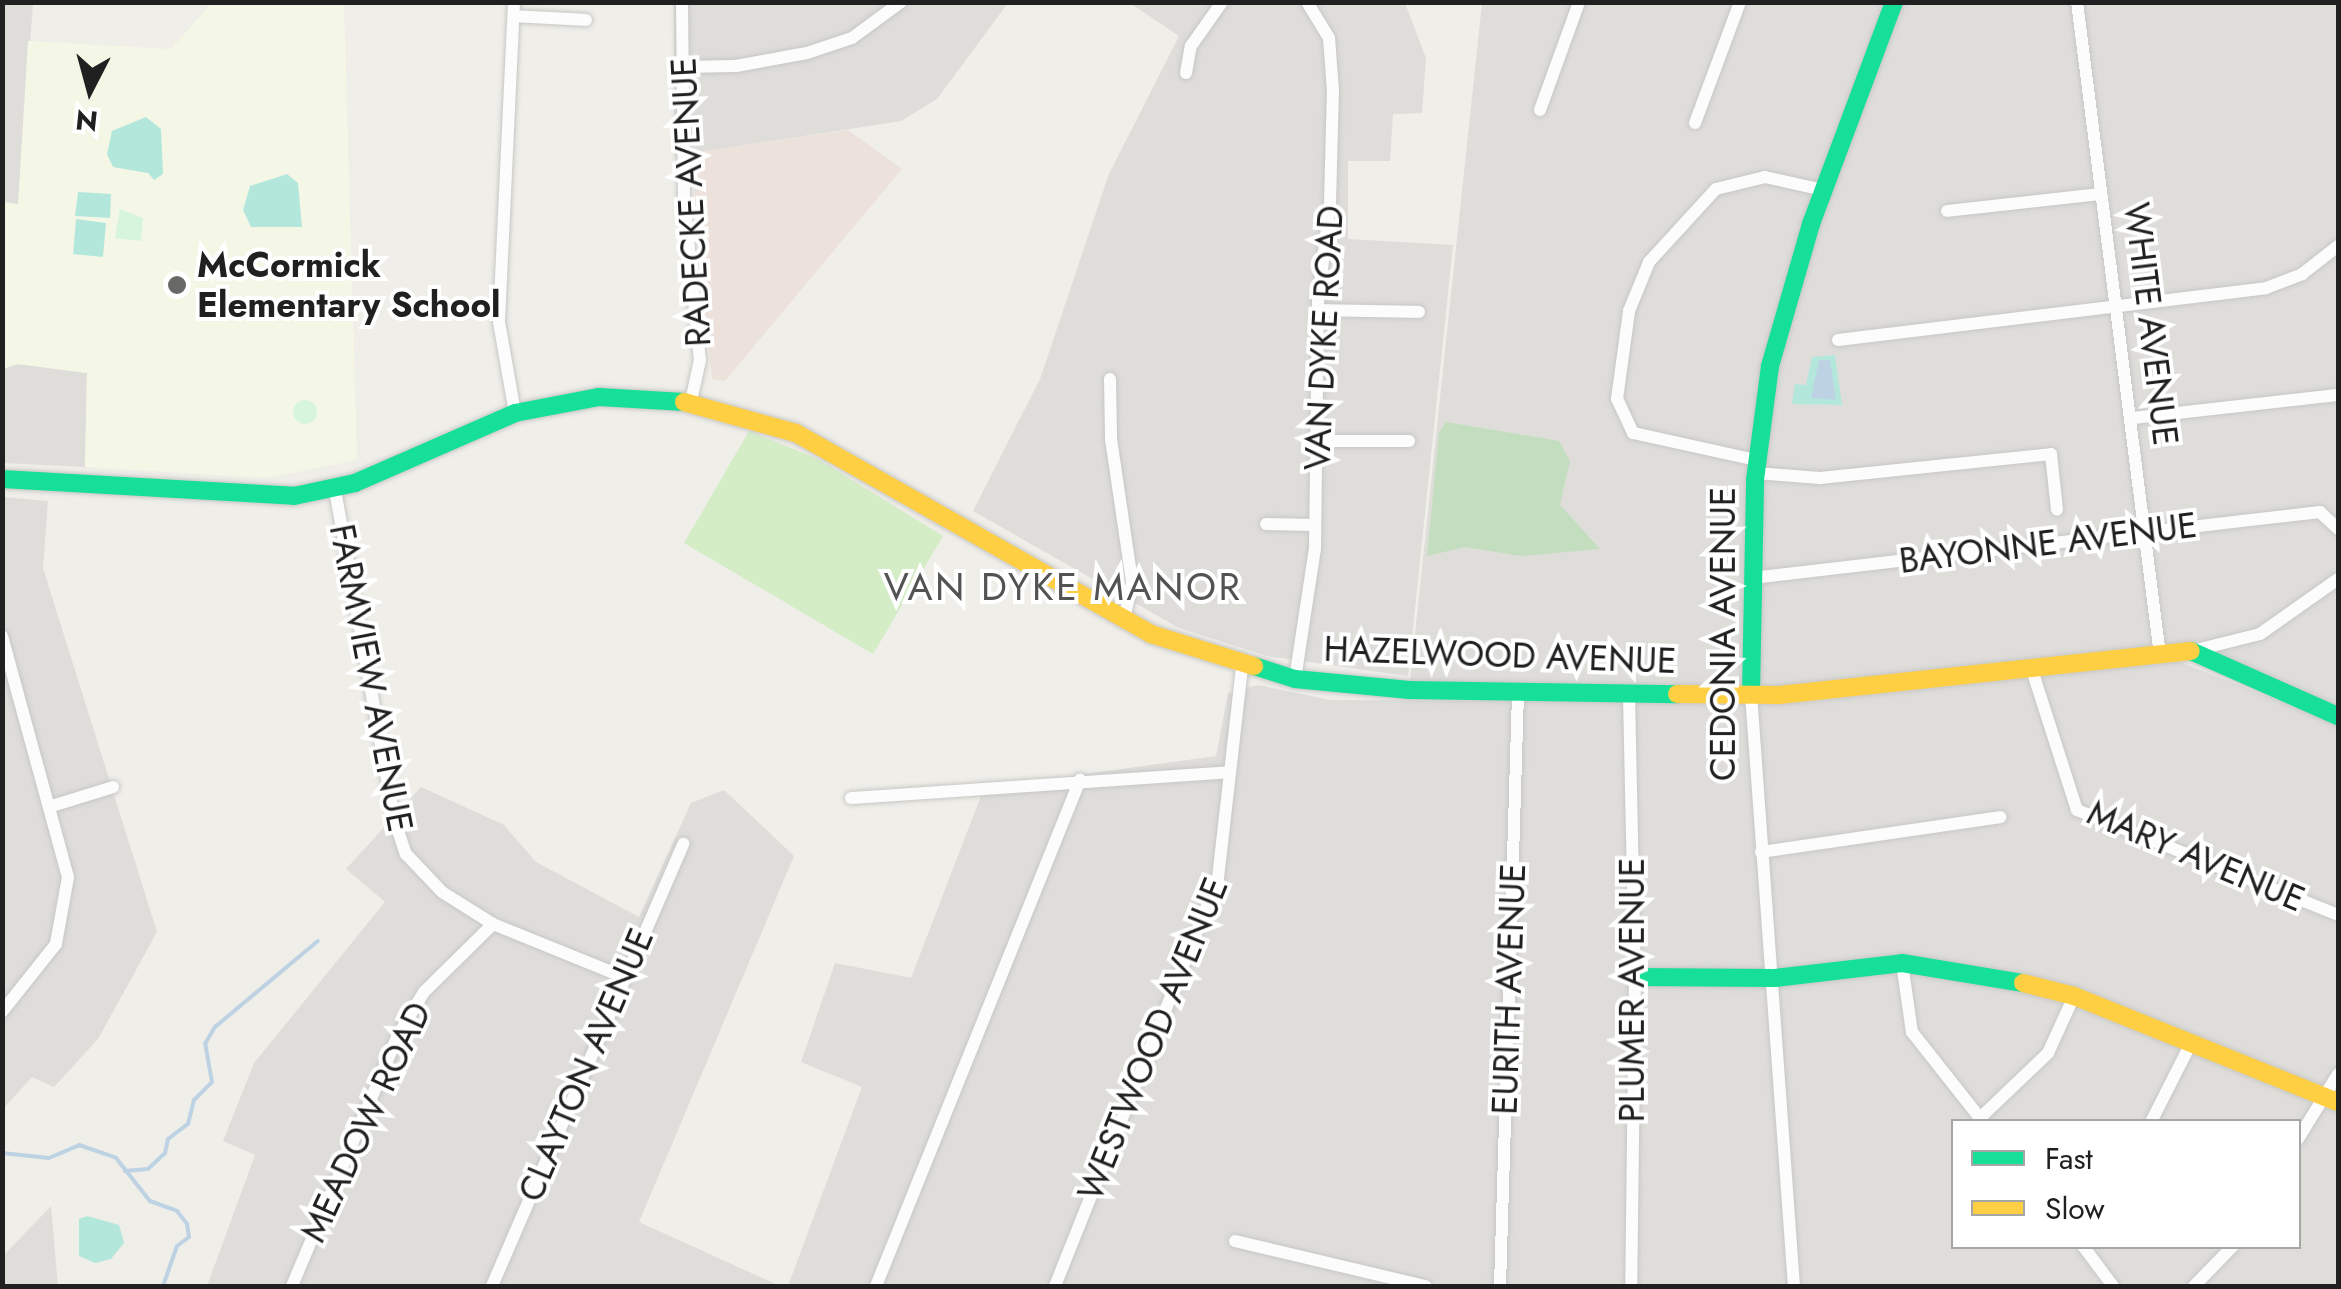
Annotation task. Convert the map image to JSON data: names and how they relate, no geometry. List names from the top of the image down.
{
  "streets": {
    "street": [
      "RADECKE AVENUE",
      "WHITE AVENUE",
      "VAN DYKE ROAD",
      "BAYONNE AVENUE",
      "CEDONIA AVENUE",
      "HAZELWOOD AVENUE",
      "FARMVIEW AVENUE",
      "MARY AVENUE",
      "EURITH AVENUE",
      "PLUMER AVENUE",
      "WESTWOOD AVENUE",
      "CLAYTON AVENUE",
      "MEADOW ROAD"
    ]
  },
  "crossings": [
    ["RADECKE AVENUE", "HAZELWOOD AVENUE"],
    ["WHITE AVENUE", "BAYONNE AVENUE"],
    ["WHITE AVENUE", "HAZELWOOD AVENUE"],
    ["VAN DYKE ROAD", "HAZELWOOD AVENUE"],
    ["BAYONNE AVENUE", "CEDONIA AVENUE"],
    ["CEDONIA AVENUE", "HAZELWOOD AVENUE"],
    ["HAZELWOOD AVENUE", "FARMVIEW AVENUE"],
    ["HAZELWOOD AVENUE", "MARY AVENUE"],
    ["HAZELWOOD AVENUE", "EURITH AVENUE"],
    ["HAZELWOOD AVENUE", "PLUMER AVENUE"],
    ["HAZELWOOD AVENUE", "WESTWOOD AVENUE"],
    ["FARMVIEW AVENUE", "CLAYTON AVENUE"],
    ["FARMVIEW AVENUE", "MEADOW ROAD"]
  ],
  "districts": ["VAN DYKE MANOR"],
  "places": ["McCormick Elementary School"],
  "legend": ["Fast", "Slow"],
  "north": "bottom"
}
